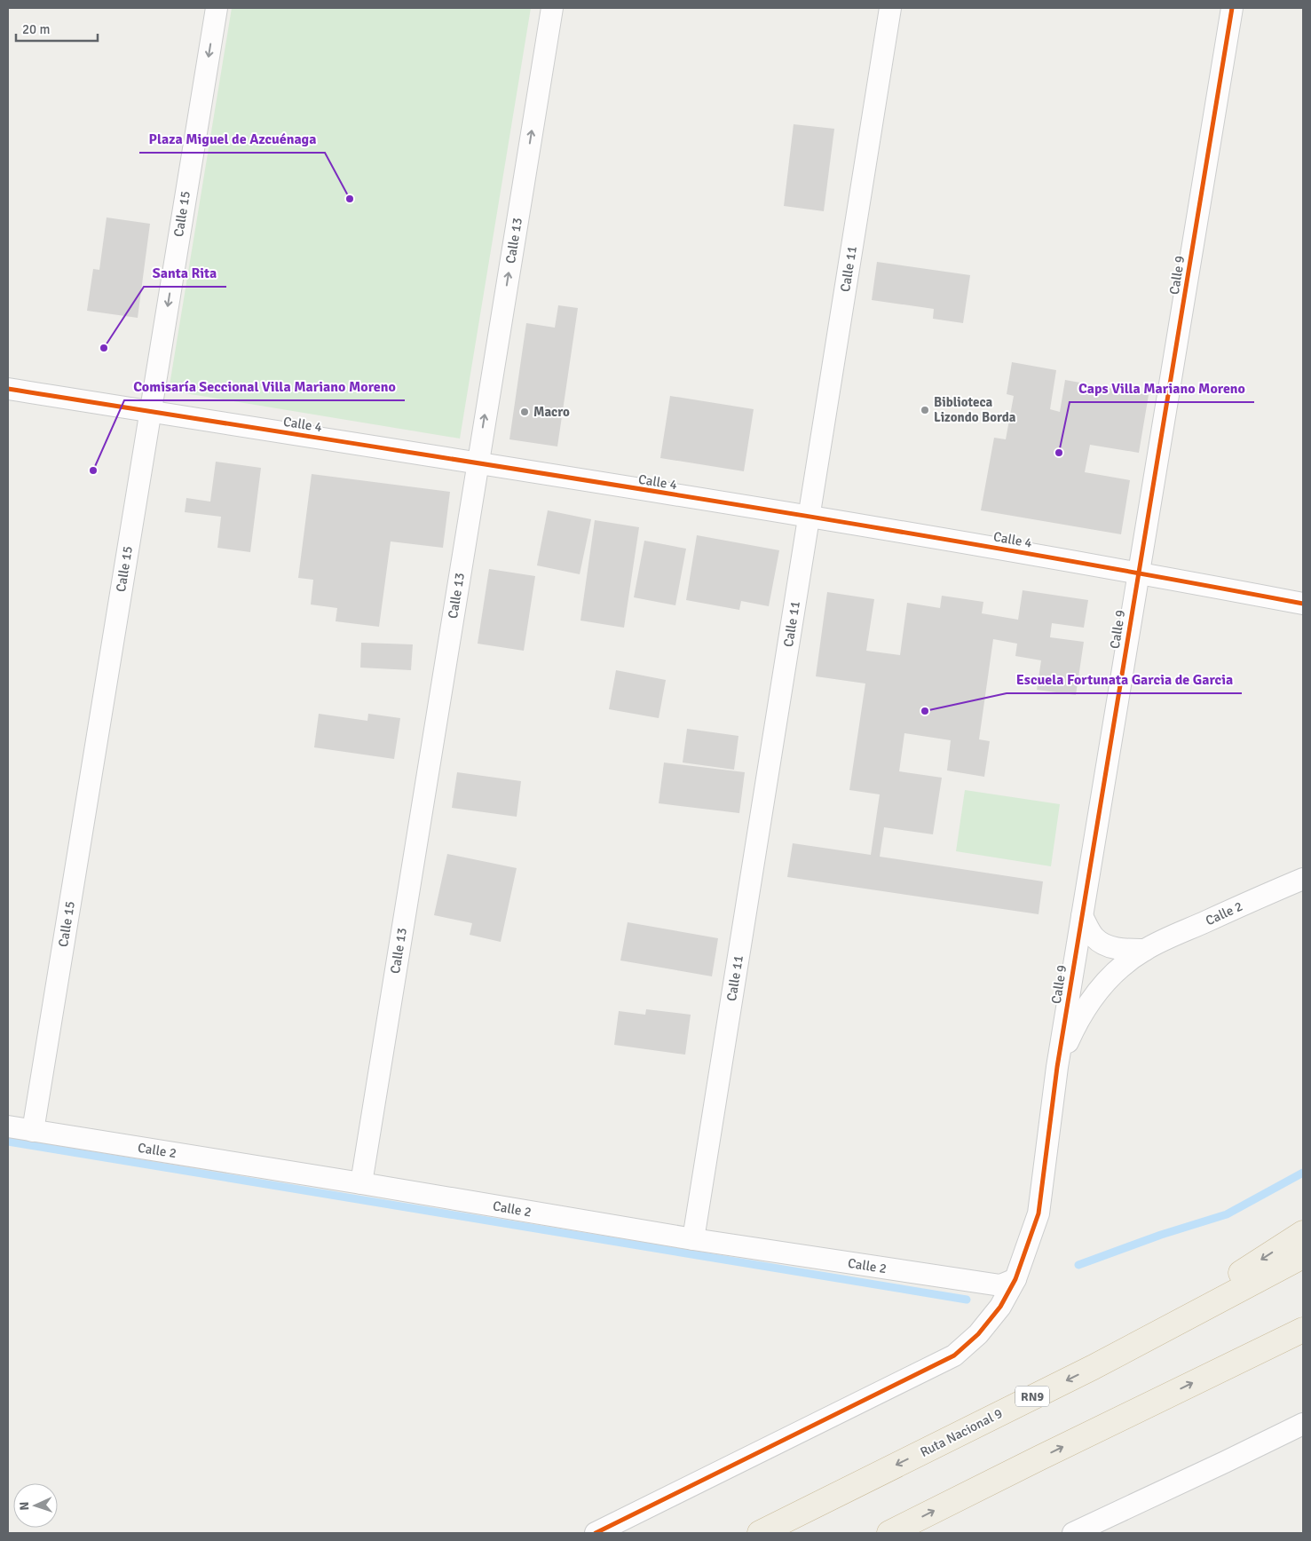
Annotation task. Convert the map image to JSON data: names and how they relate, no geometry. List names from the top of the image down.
{
  "streets": {
    "highway": ["RN9", "Ruta Nacional 9"],
    "street": [
      "Calle 15",
      "Calle 13",
      "Calle 11",
      "Calle 9",
      "Calle 4",
      "Calle 2"
    ]
  },
  "crossings": [
    ["Calle 15", "Calle 4"],
    ["Calle 15", "Calle 2"],
    ["Calle 13", "Calle 4"],
    ["Calle 13", "Calle 2"],
    ["Calle 11", "Calle 4"],
    ["Calle 11", "Calle 2"],
    ["Calle 9", "Calle 4"],
    ["Calle 9", "Calle 2"]
  ],
  "one_way": ["Calle 15", "Calle 13"],
  "places": [
    "Plaza Miguel de Azcuénaga",
    "Santa Rita",
    "Biblioteca Lizondo Borda",
    "Macro",
    "Caps Villa Mariano Moreno",
    "Comisaría Seccional Villa Mariano Moreno",
    "Escuela Fortunata Garcia de Garcia"
  ],
  "scale_bar": "20 m",
  "north": "left"
}
